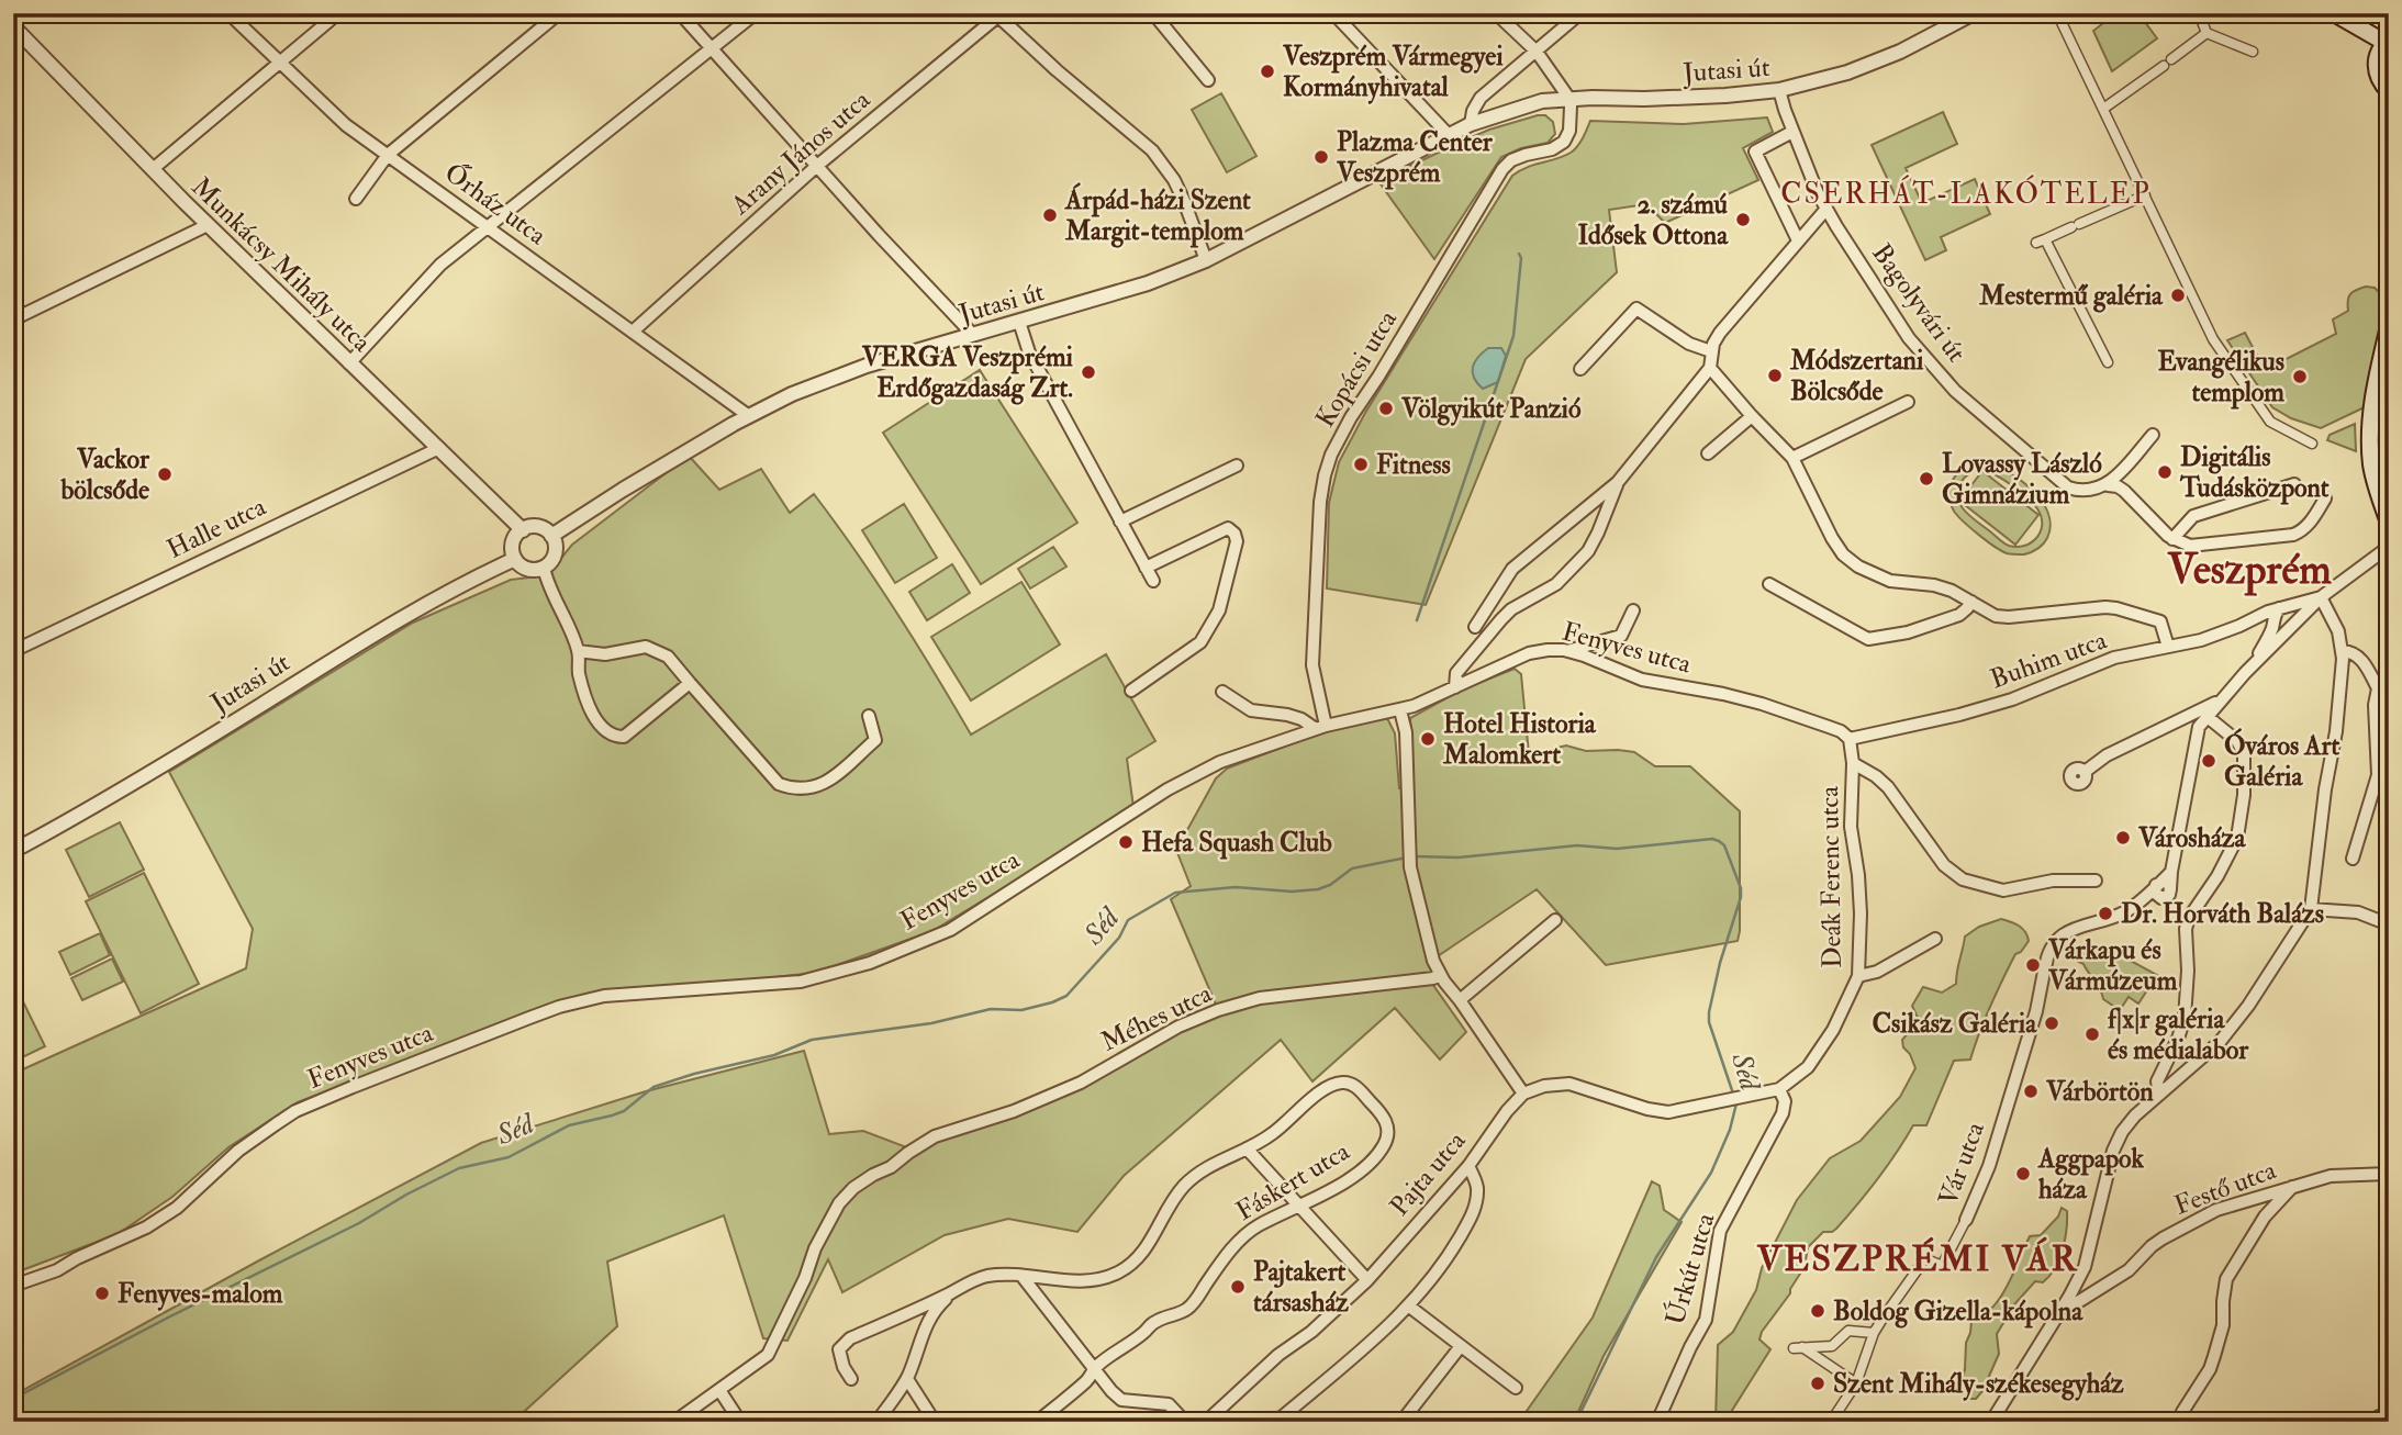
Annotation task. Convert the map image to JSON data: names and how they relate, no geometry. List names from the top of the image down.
{
  "streets": {
    "street": [
      "Jutasi út",
      "Arany János utca",
      "Őrház utca",
      "Munkácsy Mihály utca",
      "Bagolyvári út",
      "Kopácsi utca",
      "Halle utca",
      "Fenyves utca",
      "Buhim utca",
      "Deák Ferenc utca",
      "Méhes utca",
      "Vár utca",
      "Pajta utca",
      "Fáskert utca",
      "Festő utca",
      "Úrkút utca"
    ]
  },
  "crossings": [
    ["Jutasi út", "Őrház utca"],
    ["Jutasi út", "Munkácsy Mihály utca"],
    ["Jutasi út", "Bagolyvári út"],
    ["Jutasi út", "Kopácsi utca"],
    ["Arany János utca", "Őrház utca"],
    ["Munkácsy Mihály utca", "Halle utca"],
    ["Kopácsi utca", "Fenyves utca"],
    ["Fenyves utca", "Buhim utca"],
    ["Fenyves utca", "Deák Ferenc utca"],
    ["Buhim utca", "Deák Ferenc utca"],
    ["Deák Ferenc utca", "Pajta utca"],
    ["Deák Ferenc utca", "Úrkút utca"]
  ],
  "districts": ["CSERHÁT-LAKÓTELEP", "Veszprém", "VESZPRÉMI VÁR"],
  "water": ["Séd"],
  "places": [
    "Veszprém Vármegyei Kormányhivatal",
    "Plazma Center Veszprém",
    "Árpád-házi Szent Margit-templom",
    "2. számú Idősek Ottona",
    "Mestermű galéria",
    "VERGA Veszprémi Erdőgazdaság Zrt.",
    "Módszertani Bölcsőde",
    "Evangélikus templom",
    "Völgyikút Panzió",
    "Fitness",
    "Digitális Tudásközpont",
    "Vackor bölcsőde",
    "Lovassy László Gimnázium",
    "Hotel Historia Malomkert",
    "Óváros Art Galéria",
    "Városháza",
    "Hefa Squash Club",
    "Dr. Horváth Balázs",
    "Várkapu és Vármúzeum",
    "Csikász Galéria",
    "f|x|r galéria és médialabor",
    "Várbörtön",
    "Aggpapok háza",
    "Pajtakert társasház",
    "Fenyves-malom",
    "Boldog Gizella-kápolna",
    "Szent Mihály-székesegyház"
  ]
}
